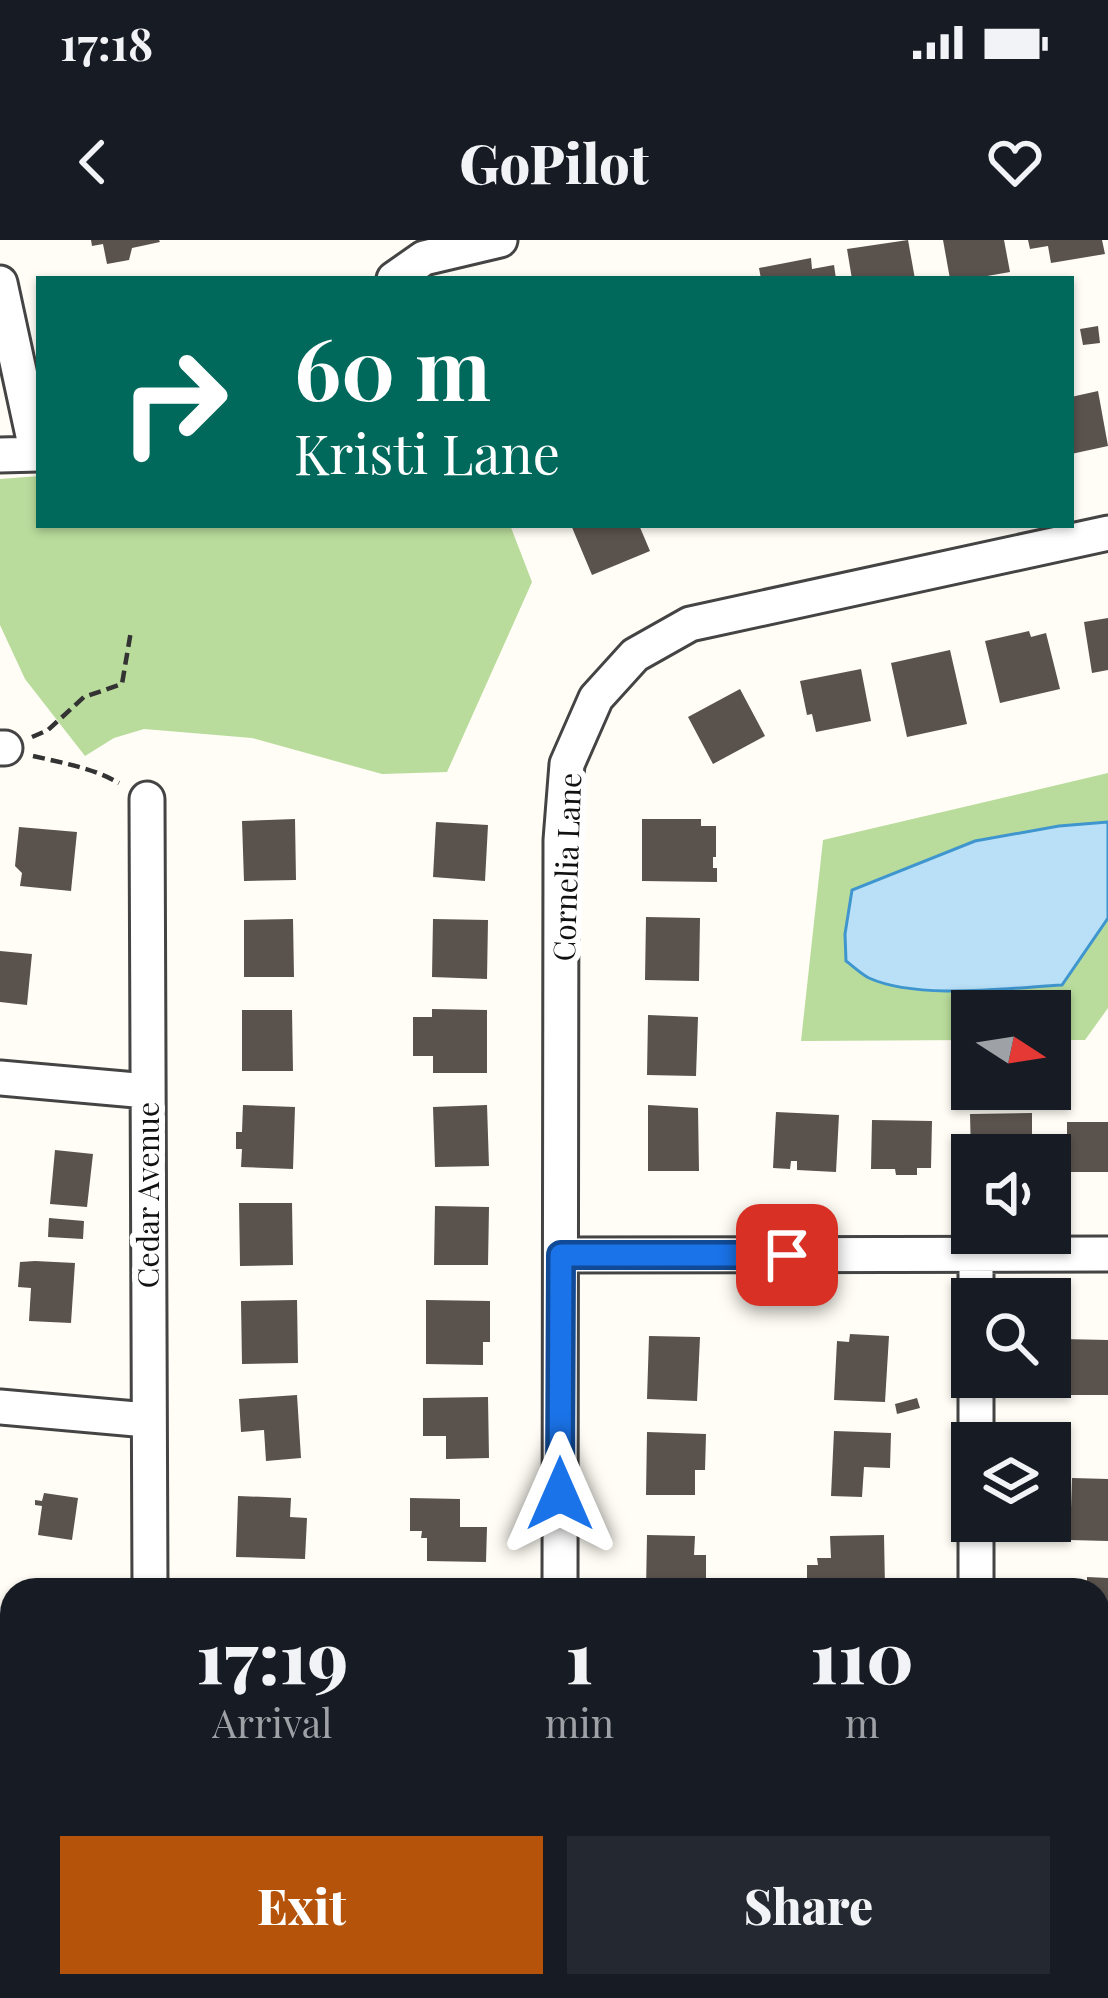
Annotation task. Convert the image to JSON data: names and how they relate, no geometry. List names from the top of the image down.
{
  "streets": {
    "street": ["Cornelia Lane", "Cedar Avenue"]
  },
  "north": "right",
  "page": {
    "status": "17:18",
    "header": "GoPilot",
    "turn": ["60 m", "Kristi Lane"],
    "eta": [
      "17:19",
      "Arrival",
      "1",
      "min",
      "110",
      "m"
    ],
    "buttons": ["Exit", "Share"]
  }
}
